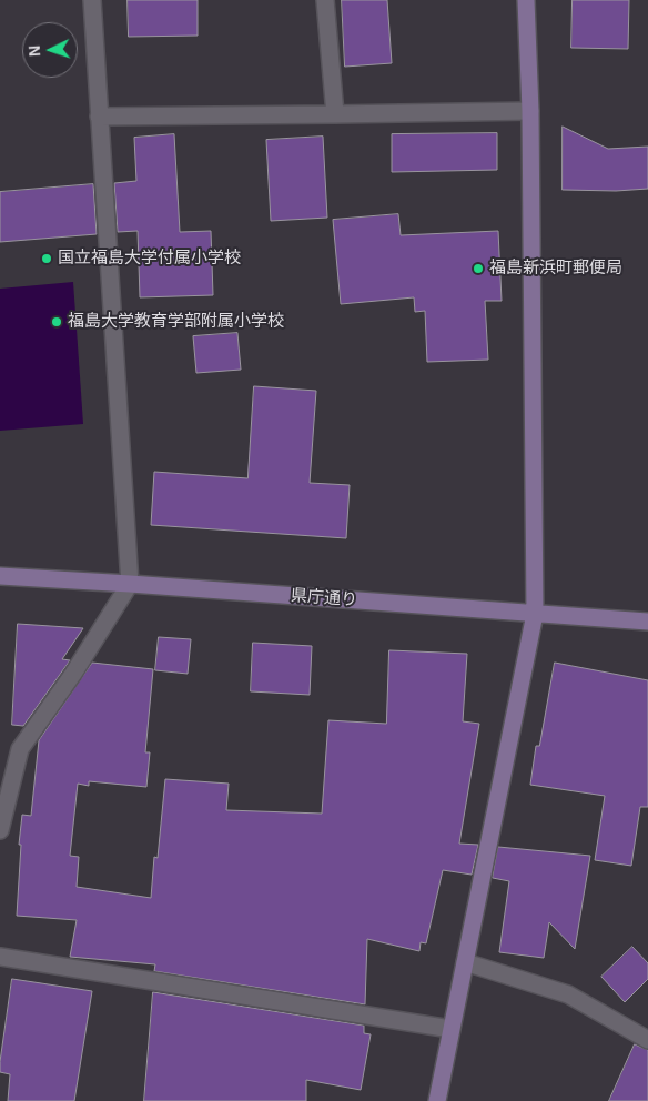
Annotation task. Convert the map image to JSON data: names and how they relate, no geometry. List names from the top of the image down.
{
  "streets": {
    "street": ["県庁通り"]
  },
  "places": ["国立福島大学付属小学校", "福島新浜町郵便局", "福島大学教育学部附属小学校"],
  "north": "left"
}
